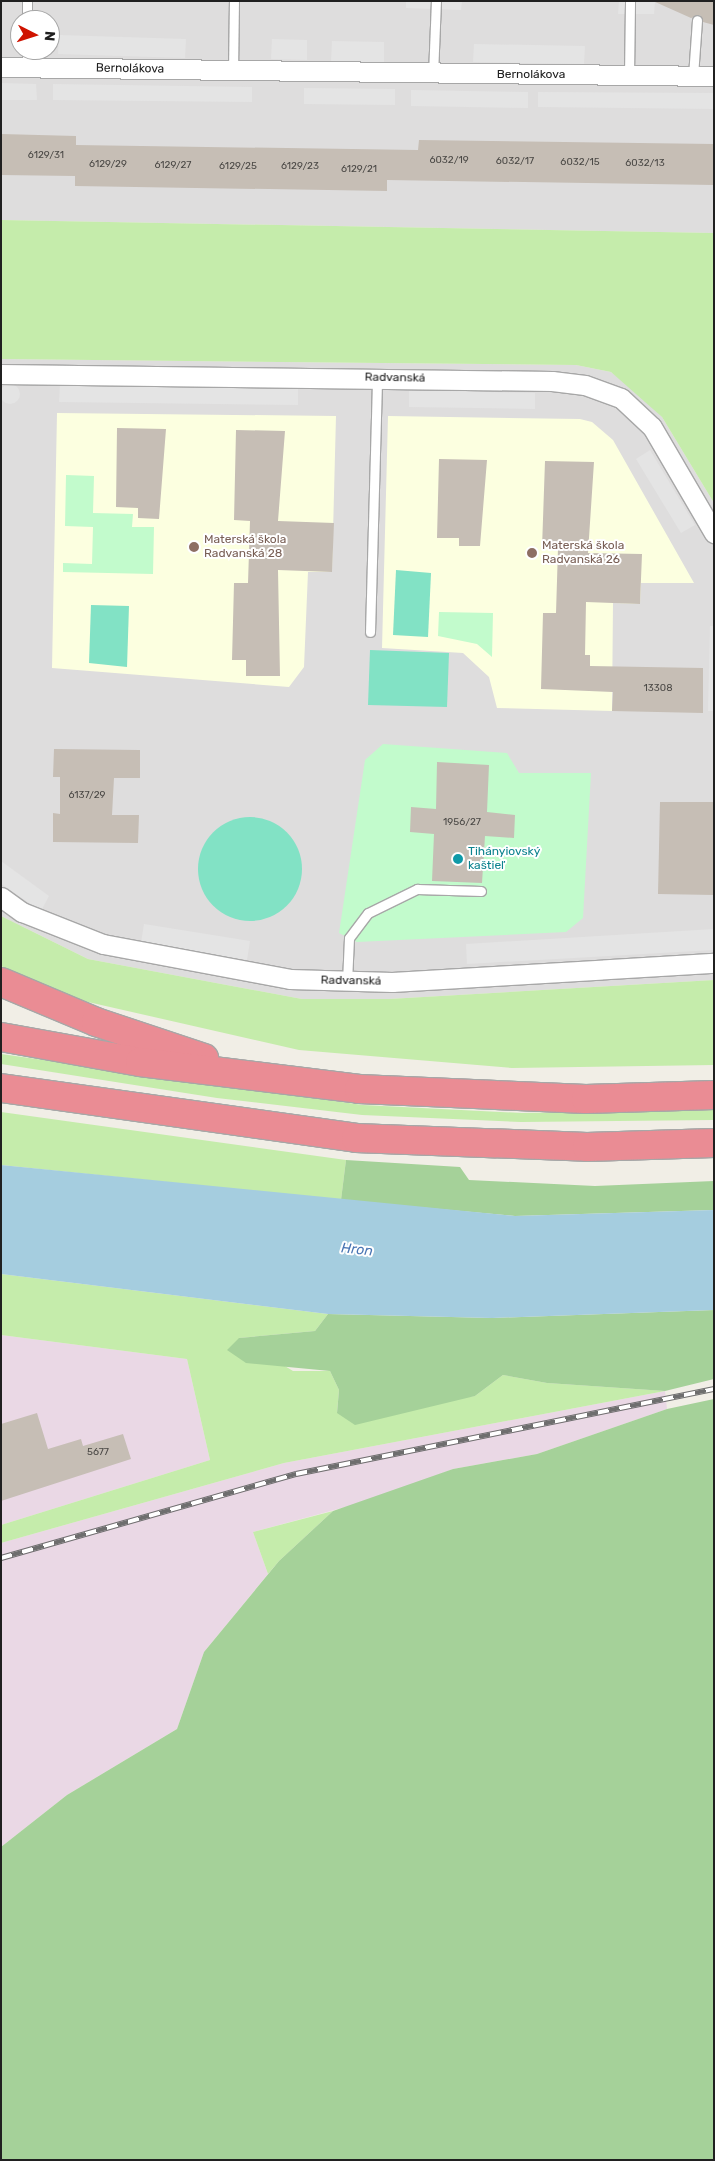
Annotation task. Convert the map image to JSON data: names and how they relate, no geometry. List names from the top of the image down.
{
  "streets": {
    "street": ["Bernolákova", "Radvanská"]
  },
  "water": ["Hron"],
  "places": ["Materská škola Radvanská 28", "Materská škola Radvanská 26", "Tihányiovský kaštieľ"],
  "house_numbers": [
    "6129/31",
    "6032/19",
    "6032/17",
    "6032/15",
    "6032/13",
    "6129/29",
    "6129/27",
    "6129/25",
    "6129/23",
    "6129/21",
    "13308",
    "6137/29",
    "1956/27",
    "5677"
  ],
  "north": "right"
}
